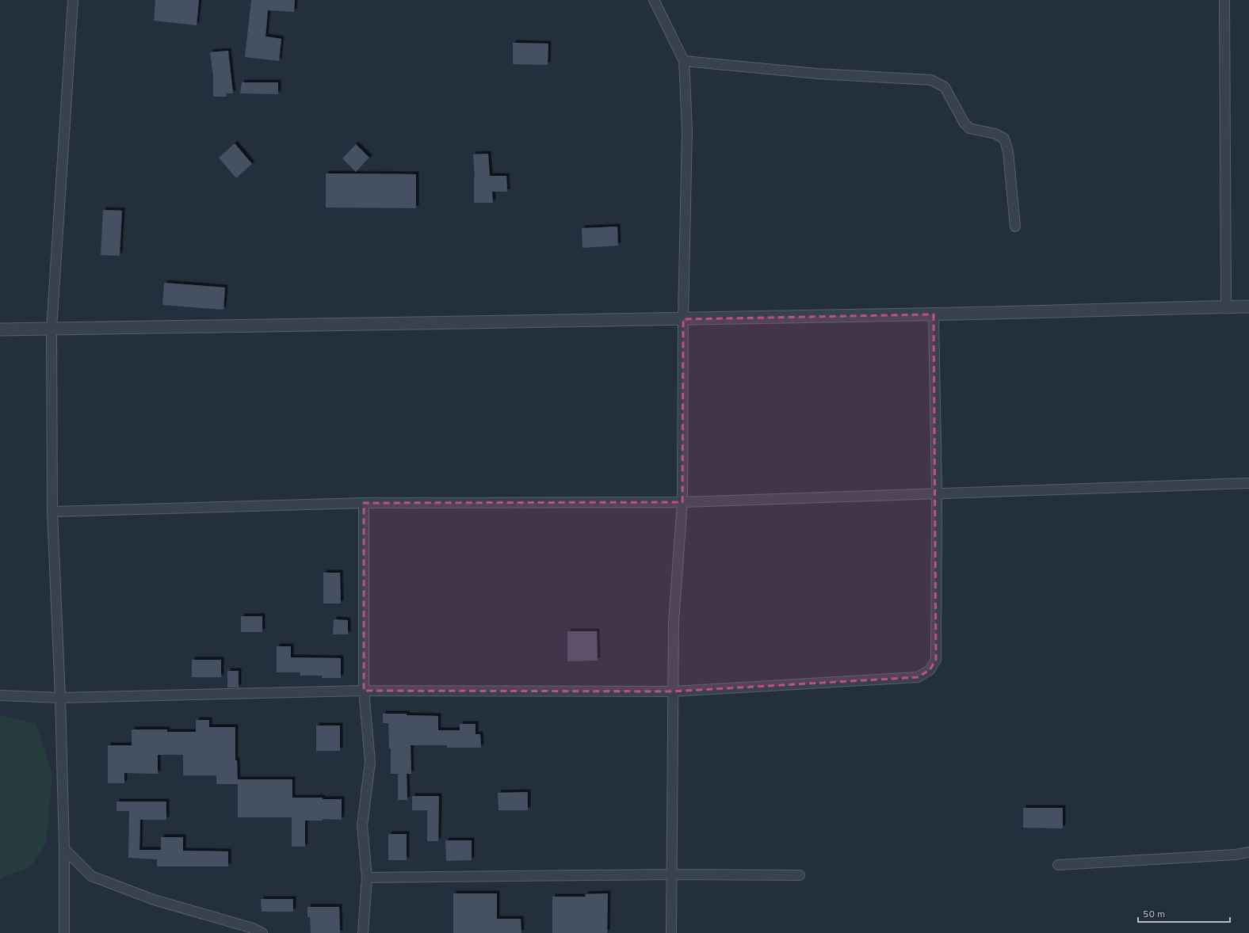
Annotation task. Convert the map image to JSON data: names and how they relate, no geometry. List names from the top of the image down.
{
  "scale_bar": "50 m"
}
